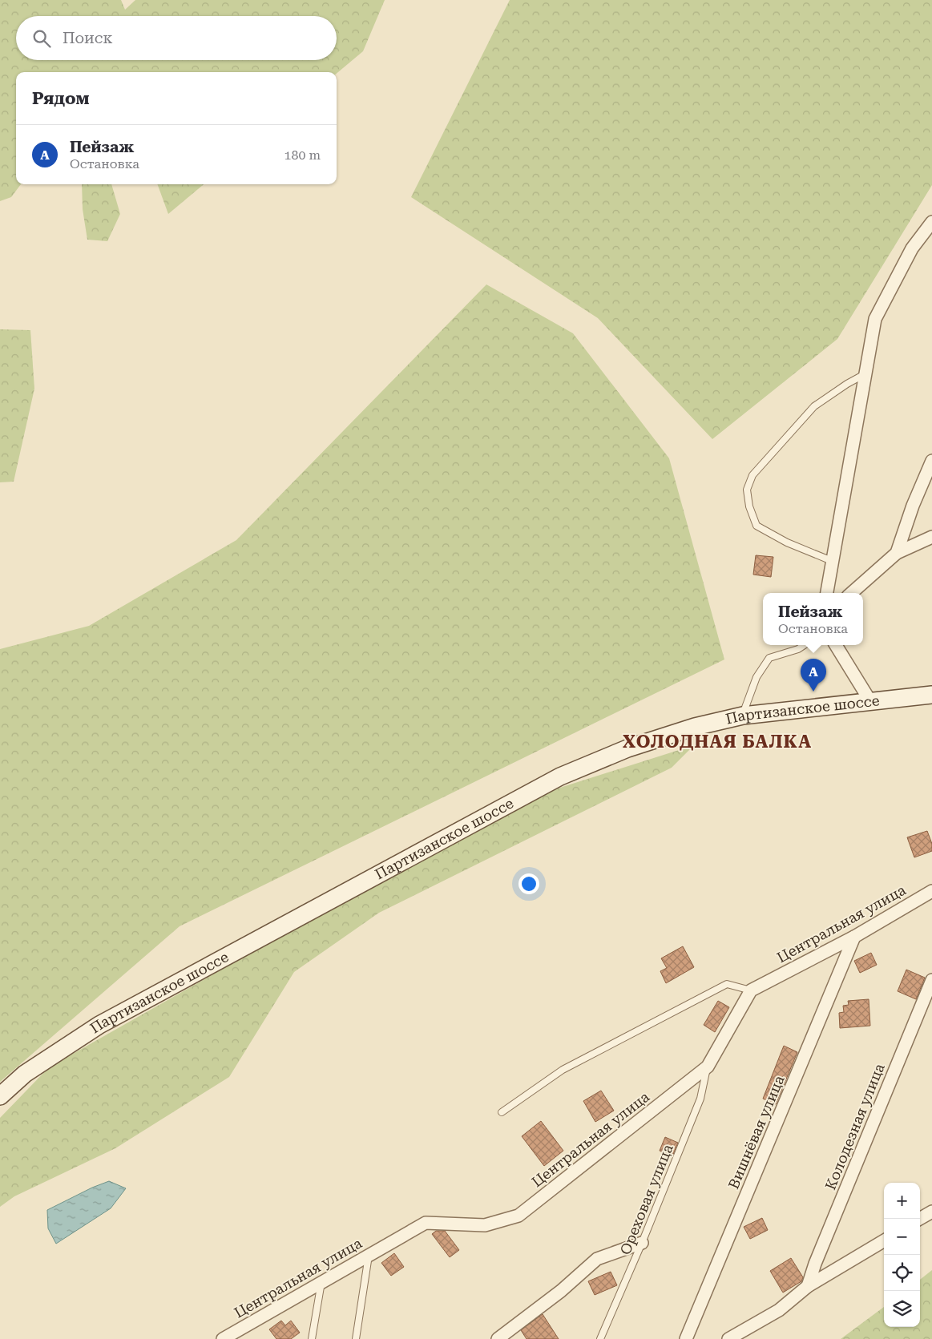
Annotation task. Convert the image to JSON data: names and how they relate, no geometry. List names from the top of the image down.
{
  "streets": {
    "main road": ["Партизанское шоссе"],
    "street": ["Центральная улица", "Колодезная улица", "Вишнёвая улица"],
    "lane": ["Ореховая улица"]
  },
  "crossings": [
    ["Центральная улица", "Вишнёвая улица"],
    ["Центральная улица", "Ореховая улица"]
  ],
  "districts": ["ХОЛОДНАЯ БАЛКА"],
  "page": {
    "search": "Поиск",
    "heading": "Рядом",
    "list": [
      {
        "mark": "A",
        "name": "Пейзаж",
        "note": "Остановка",
        "value": "180 m"
      }
    ],
    "popup": ["Пейзаж", "Остановка"],
    "pins": "A",
    "map_buttons": ["+", "−"]
  }
}
